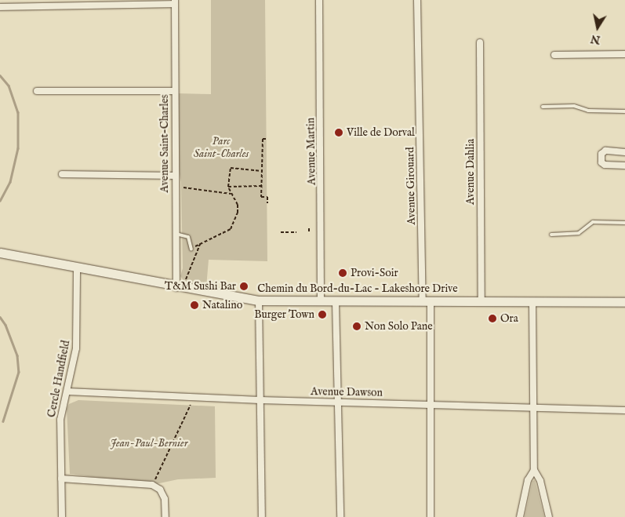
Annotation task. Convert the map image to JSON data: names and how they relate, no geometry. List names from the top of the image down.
{
  "streets": {
    "street": [
      "Avenue Saint-Charles",
      "Avenue Martin",
      "Avenue Dahlia",
      "Avenue Girouard",
      "Chemin du Bord-du-Lac - Lakeshore Drive",
      "Cercle Handfield",
      "Avenue Dawson"
    ]
  },
  "crossings": [
    ["Avenue Saint-Charles", "Chemin du Bord-du-Lac - Lakeshore Drive"],
    ["Avenue Martin", "Chemin du Bord-du-Lac - Lakeshore Drive"],
    ["Avenue Dahlia", "Chemin du Bord-du-Lac - Lakeshore Drive"],
    ["Avenue Girouard", "Chemin du Bord-du-Lac - Lakeshore Drive"],
    ["Avenue Girouard", "Avenue Dawson"],
    ["Chemin du Bord-du-Lac - Lakeshore Drive", "Cercle Handfield"],
    ["Cercle Handfield", "Avenue Dawson"]
  ],
  "parks": ["Parc Saint-Charles", "Jean-Paul-Bernier"],
  "places": [
    "Ville de Dorval",
    "Provi-Soir",
    "T&M Sushi Bar",
    "Natalino",
    "Burger Town",
    "Ora",
    "Non Solo Pane"
  ],
  "north": "bottom"
}
